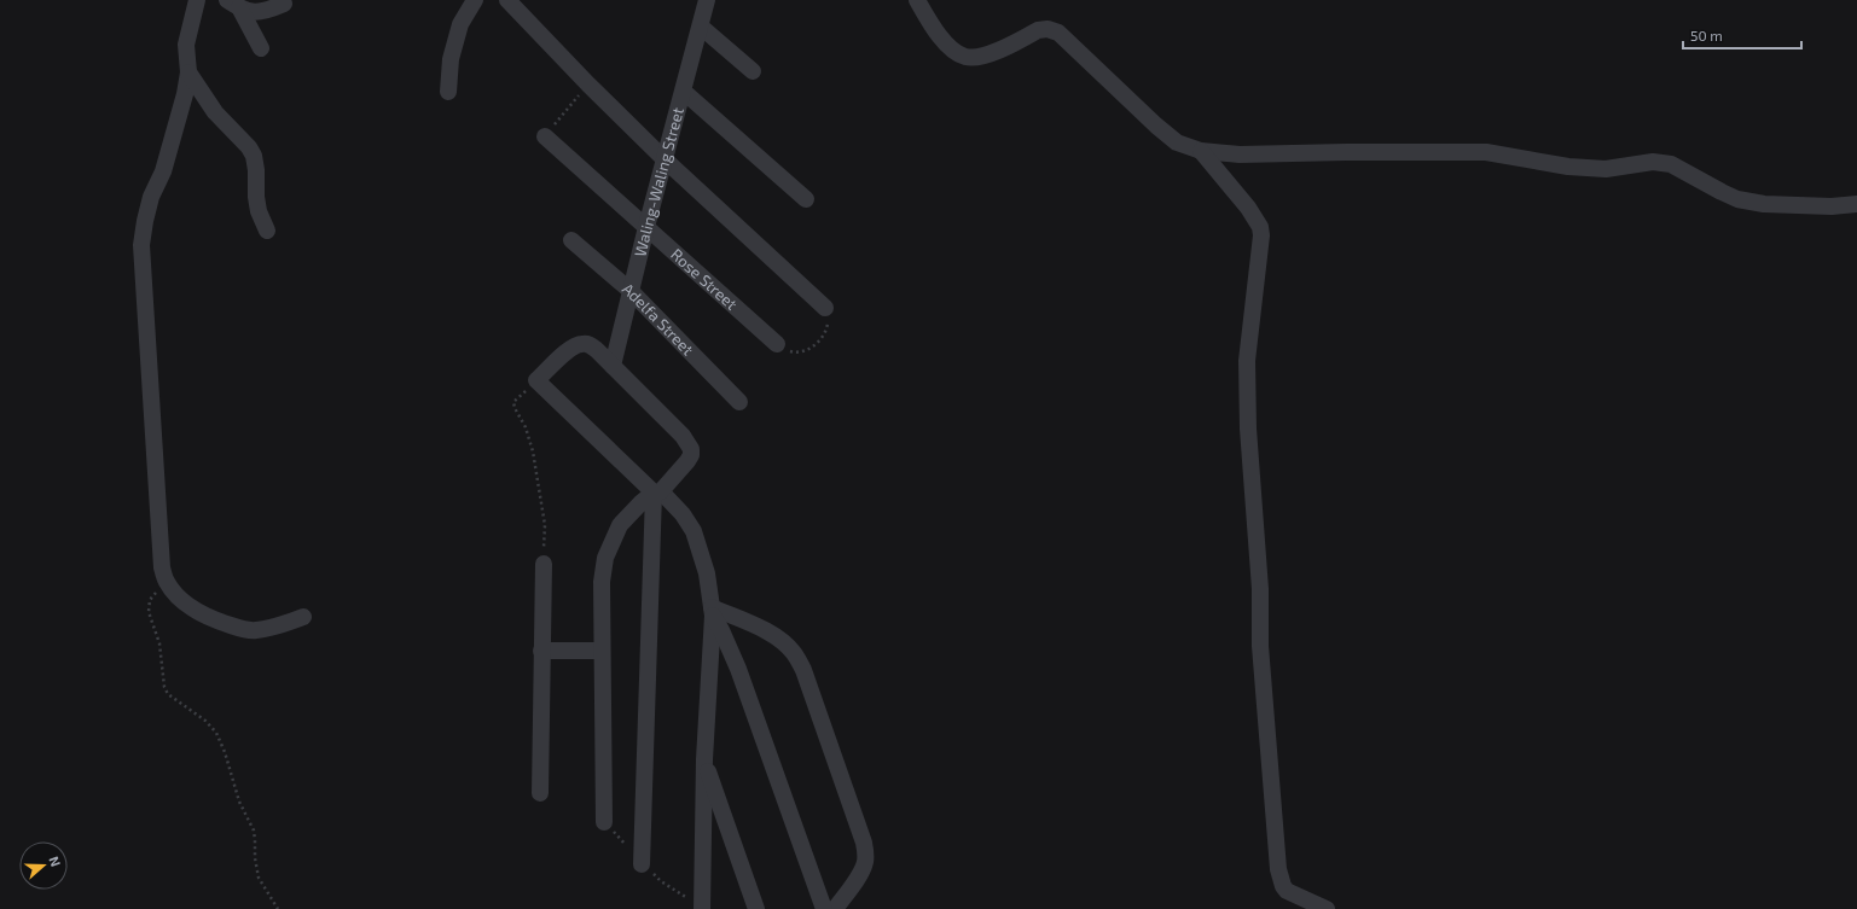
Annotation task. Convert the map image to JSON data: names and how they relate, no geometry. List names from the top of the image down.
{
  "streets": {
    "street": ["Waling-Waling Street", "Rose Street", "Adelfa Street"]
  },
  "crossings": [
    ["Waling-Waling Street", "Rose Street"],
    ["Waling-Waling Street", "Adelfa Street"]
  ],
  "scale_bar": "50 m",
  "north": "right"
}
